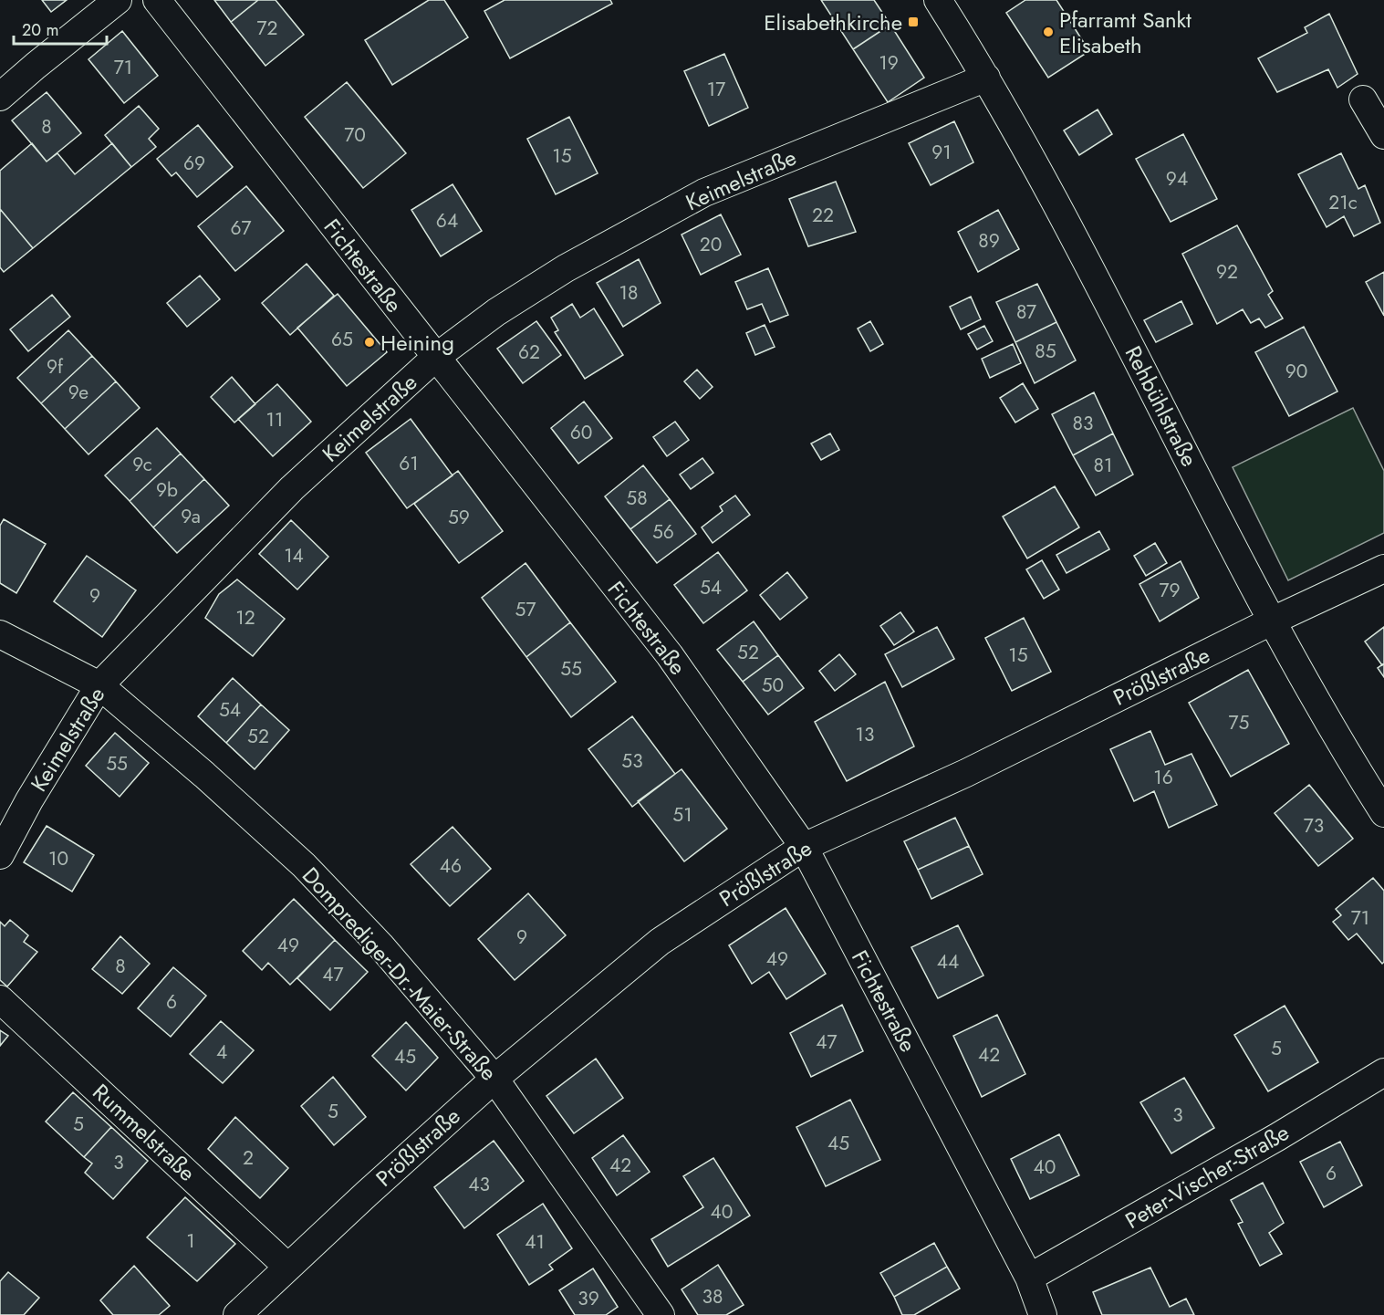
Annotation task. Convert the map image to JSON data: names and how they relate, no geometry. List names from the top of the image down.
{
  "streets": {
    "street": [
      "Keimelstraße",
      "Fichtestraße",
      "Rehbühlstraße",
      "Prößlstraße",
      "Domprediger-Dr.-Maier-Straße",
      "Rummelstraße",
      "Peter-Vischer-Straße"
    ]
  },
  "crossings": [
    ["Keimelstraße", "Fichtestraße"],
    ["Keimelstraße", "Rehbühlstraße"],
    ["Keimelstraße", "Domprediger-Dr.-Maier-Straße"],
    ["Fichtestraße", "Prößlstraße"],
    ["Fichtestraße", "Peter-Vischer-Straße"],
    ["Rehbühlstraße", "Prößlstraße"],
    ["Prößlstraße", "Domprediger-Dr.-Maier-Straße"],
    ["Prößlstraße", "Rummelstraße"]
  ],
  "places": {
    "transit": ["Elisabethkirche"],
    "other": ["Pfarramt Sankt Elisabeth", "Heining"]
  },
  "house_numbers": [
    "72",
    "19",
    "71",
    "17",
    "8",
    "70",
    "91",
    "15",
    "69",
    "94",
    "21c",
    "22",
    "64",
    "67",
    "89",
    "20",
    "92",
    "18",
    "87",
    "65",
    "85",
    "62",
    "9f",
    "90",
    "9e",
    "11",
    "83",
    "60",
    "61",
    "9c",
    "81",
    "9b",
    "58",
    "9a",
    "59",
    "56",
    "14",
    "54",
    "79",
    "9",
    "57",
    "12",
    "52",
    "15",
    "55",
    "50",
    "54",
    "75",
    "13",
    "52",
    "53",
    "55",
    "16",
    "51",
    "73",
    "10",
    "46",
    "71",
    "9",
    "49",
    "49",
    "44",
    "8",
    "47",
    "6",
    "47",
    "5",
    "4",
    "42",
    "45",
    "5",
    "3",
    "5",
    "45",
    "2",
    "3",
    "42",
    "40",
    "6",
    "43",
    "40",
    "1",
    "41",
    "38",
    "39"
  ],
  "scale_bar": "20 m"
}
